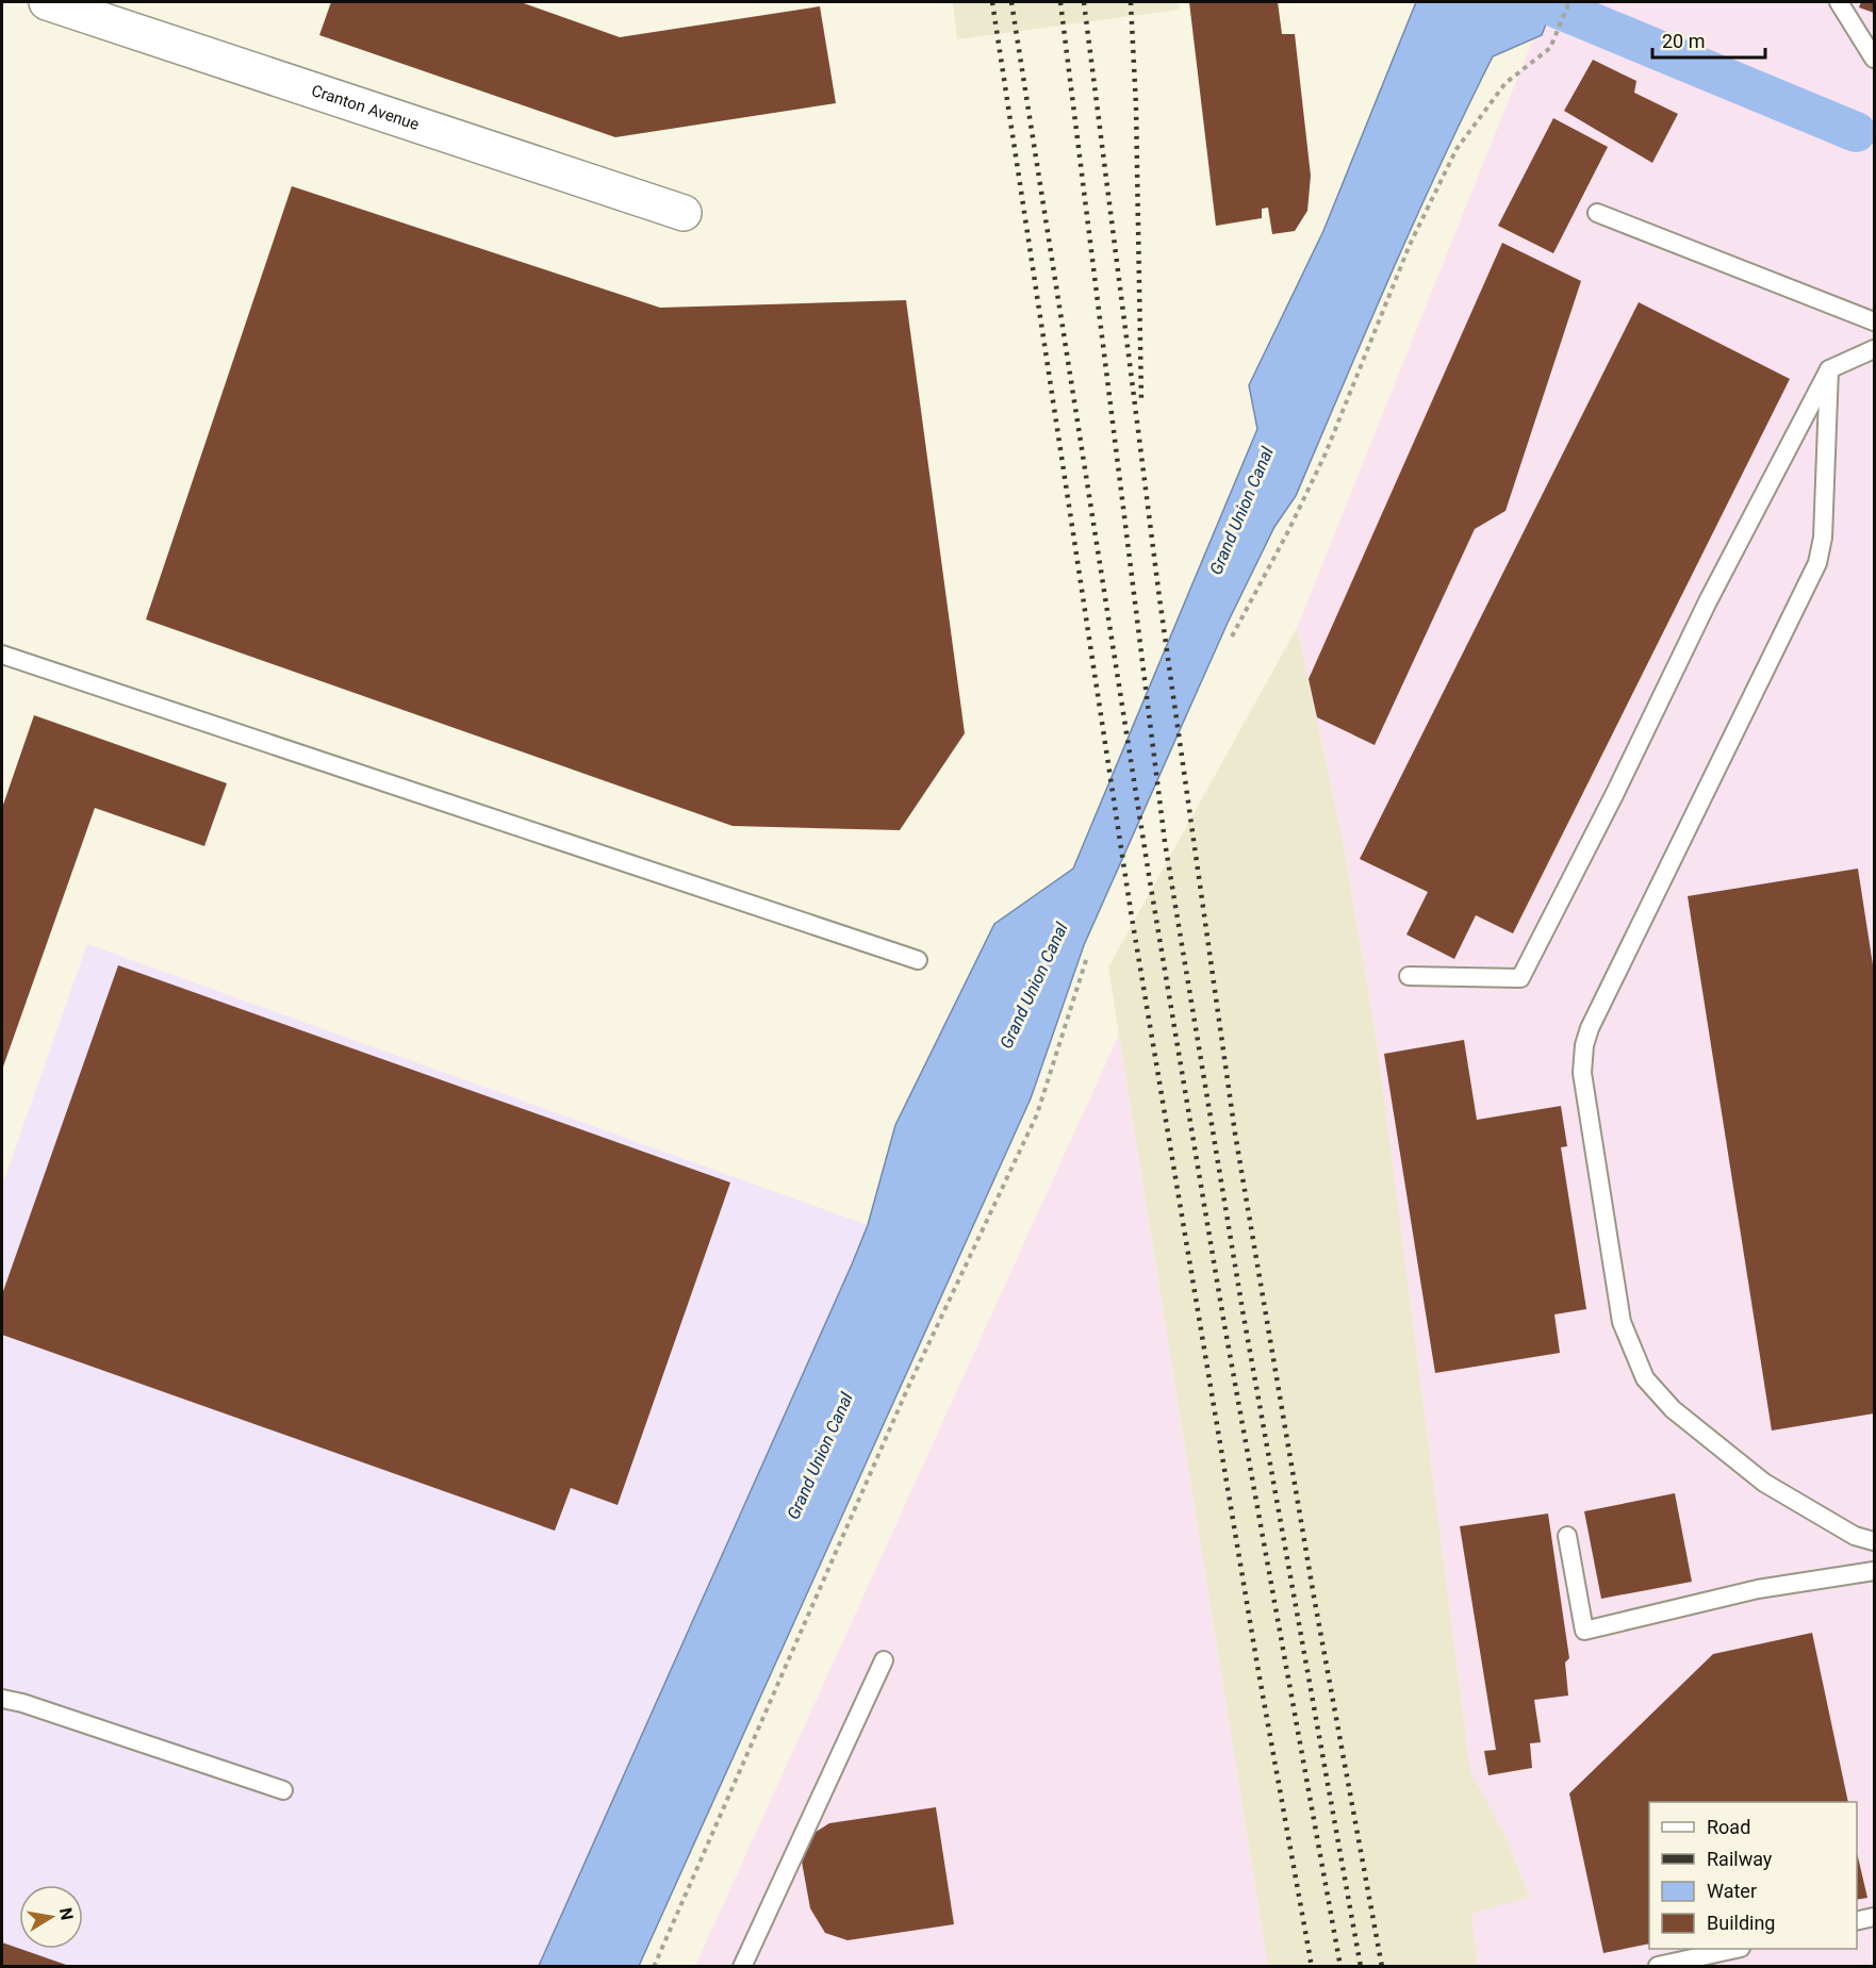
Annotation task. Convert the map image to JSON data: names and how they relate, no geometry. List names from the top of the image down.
{
  "streets": {
    "street": ["Cranton Avenue"]
  },
  "water": ["Grand Union Canal"],
  "legend": [
    "Road",
    "Railway",
    "Water",
    "Building"
  ],
  "scale_bar": "20 m",
  "north": "right"
}
